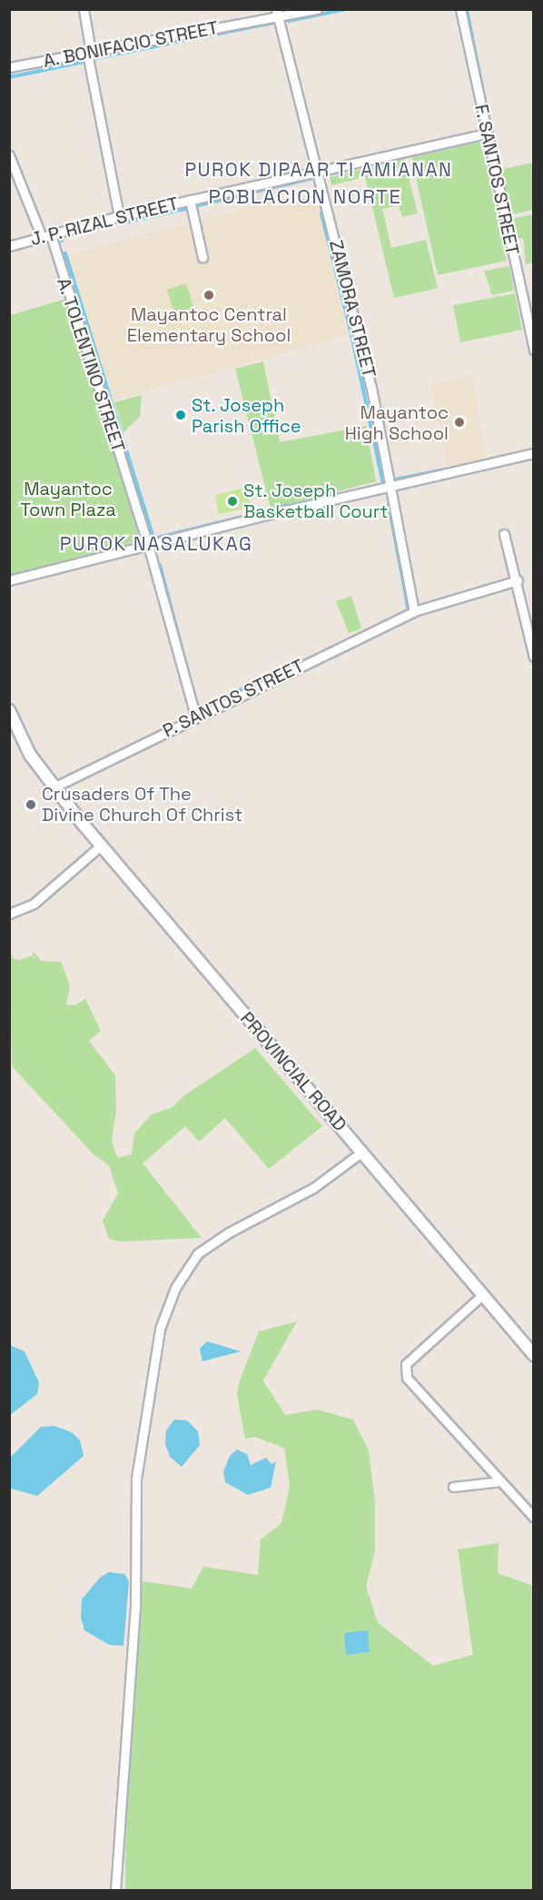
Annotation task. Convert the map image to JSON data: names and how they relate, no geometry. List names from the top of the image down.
{
  "streets": {
    "main road": ["PROVINCIAL ROAD"],
    "street": [
      "A. BONIFACIO STREET",
      "F. SANTOS STREET",
      "J. P. RIZAL STREET",
      "ZAMORA STREET",
      "A. TOLENTINO STREET",
      "P. SANTOS STREET"
    ]
  },
  "crossings": [
    ["A. BONIFACIO STREET", "ZAMORA STREET"],
    ["F. SANTOS STREET", "J. P. RIZAL STREET"],
    ["J. P. RIZAL STREET", "ZAMORA STREET"],
    ["J. P. RIZAL STREET", "A. TOLENTINO STREET"],
    ["ZAMORA STREET", "P. SANTOS STREET"],
    ["A. TOLENTINO STREET", "P. SANTOS STREET"],
    ["P. SANTOS STREET", "PROVINCIAL ROAD"]
  ],
  "districts": ["PUROK DIPAAR TI AMIANAN", "POBLACION NORTE", "PUROK NASALUKAG"],
  "parks": ["Mayantoc Town Plaza"],
  "places": [
    "Mayantoc Central Elementary School",
    "St. Joseph Parish Office",
    "Mayantoc High School",
    "St. Joseph Basketball Court",
    "Crusaders Of The Divine Church Of Christ"
  ]
}
